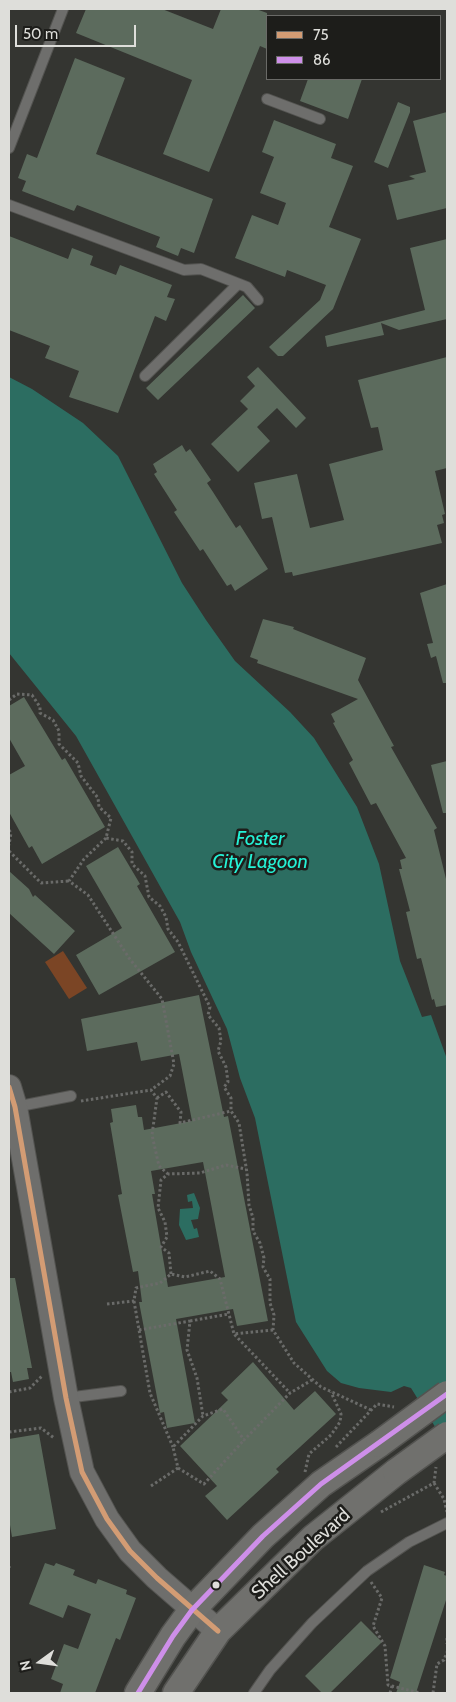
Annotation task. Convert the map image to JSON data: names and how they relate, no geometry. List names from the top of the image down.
{
  "streets": {
    "main road": ["Shell Boulevard"]
  },
  "water": ["Foster City Lagoon"],
  "lines": ["transit line 75", "transit line 86"],
  "legend": ["75", "86"],
  "scale_bar": "50 m",
  "north": "left"
}
